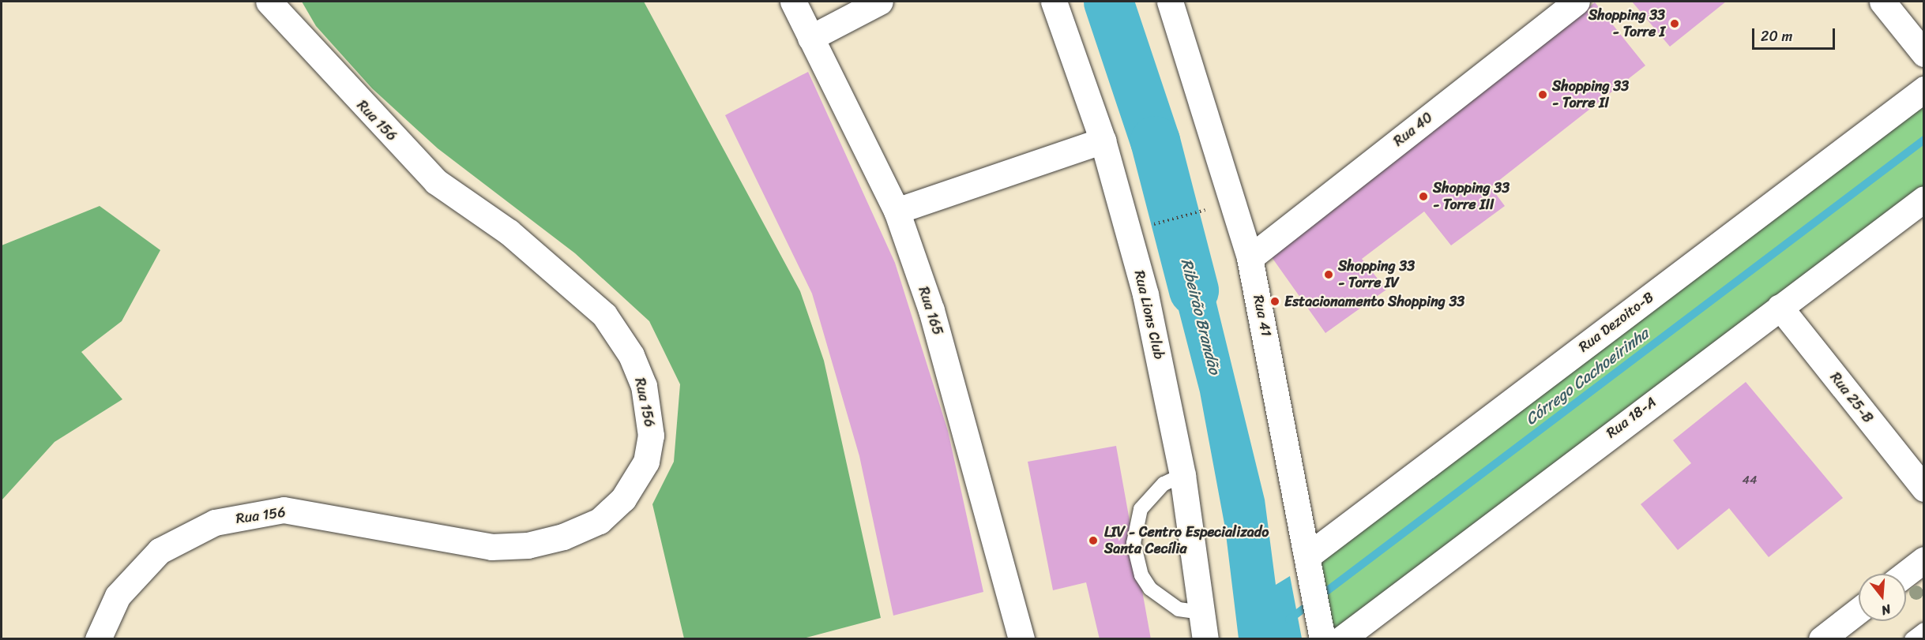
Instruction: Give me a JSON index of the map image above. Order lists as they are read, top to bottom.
{
  "streets": {
    "street": [
      "Rua 156",
      "Rua 40",
      "Rua 165",
      "Rua Lions Club",
      "Rua 41",
      "Rua Dezoito-B",
      "Rua 25-B",
      "Rua 18-A"
    ]
  },
  "crossings": [
    ["Rua 40", "Rua 41"],
    ["Rua 41", "Rua Dezoito-B"],
    ["Rua 25-B", "Rua 18-A"]
  ],
  "water": ["Ribeirão Brandão", "Córrego Cachoeirinha"],
  "places": [
    "Shopping 33 - Torre I",
    "Shopping 33 - Torre II",
    "Shopping 33 - Torre III",
    "Shopping 33 - Torre IV",
    "Estacionamento Shopping 33",
    "LIV - Centro Especializado Santa Cecília"
  ],
  "house_numbers": ["44"],
  "scale_bar": "20 m",
  "north": "bottom"
}
